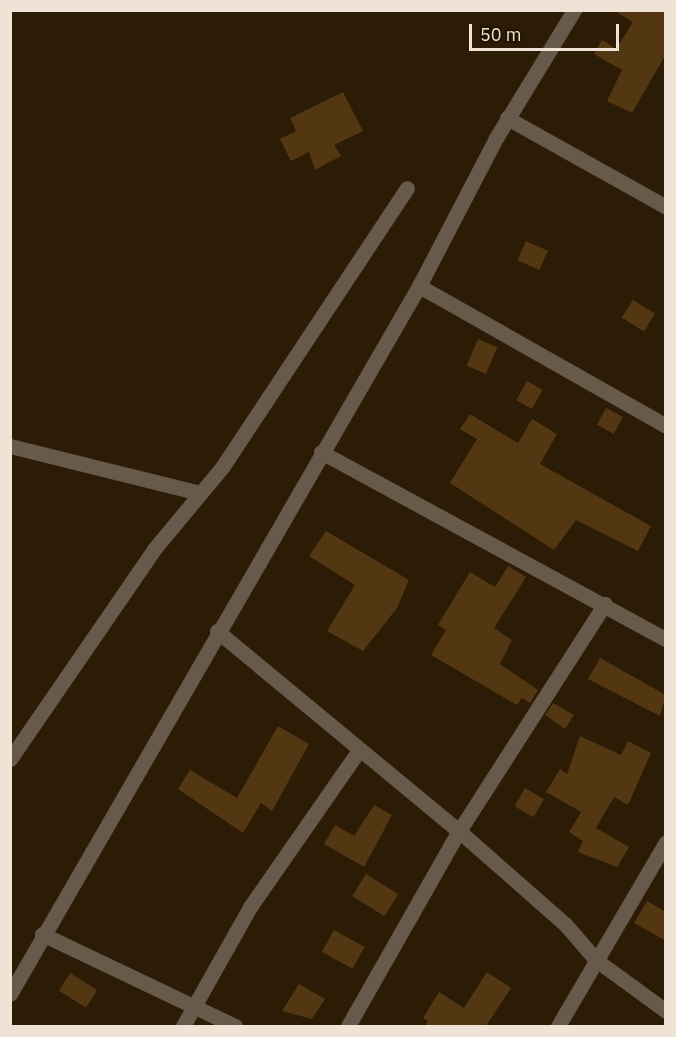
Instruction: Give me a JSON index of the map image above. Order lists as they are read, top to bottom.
{
  "scale_bar": "50 m"
}
